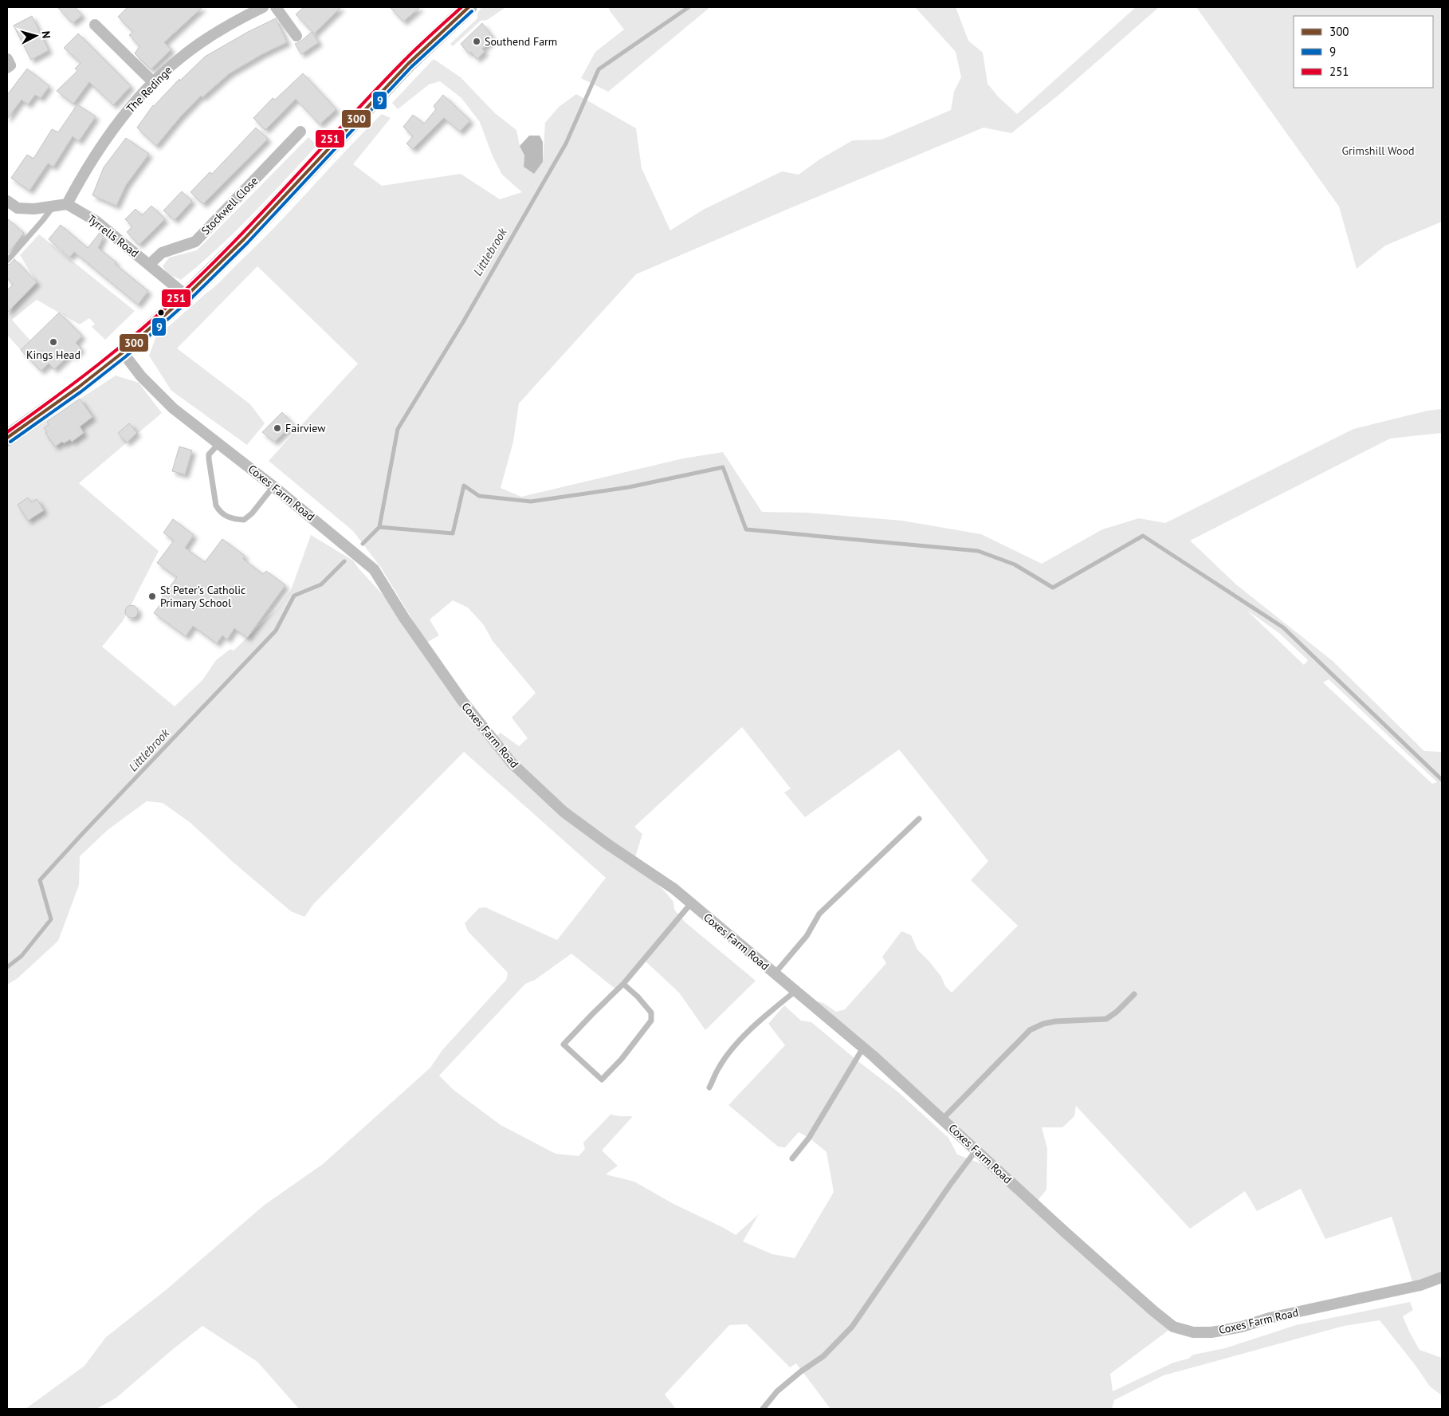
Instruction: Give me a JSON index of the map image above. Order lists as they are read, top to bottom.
{
  "streets": {
    "street": [
      "The Redinge",
      "Stockwell Close",
      "Tyrrells Road",
      "Coxes Farm Road"
    ]
  },
  "crossings": [
    ["The Redinge", "Tyrrells Road"],
    ["Stockwell Close", "Tyrrells Road"]
  ],
  "water": ["Littlebrook"],
  "parks": ["Grimshill Wood"],
  "places": [
    "Southend Farm",
    "Kings Head",
    "Fairview",
    "St Peter's Catholic Primary School"
  ],
  "lines": ["transit line 300", "transit line 251", "transit line 9"],
  "legend": ["300", "9", "251"],
  "north": "right"
}
